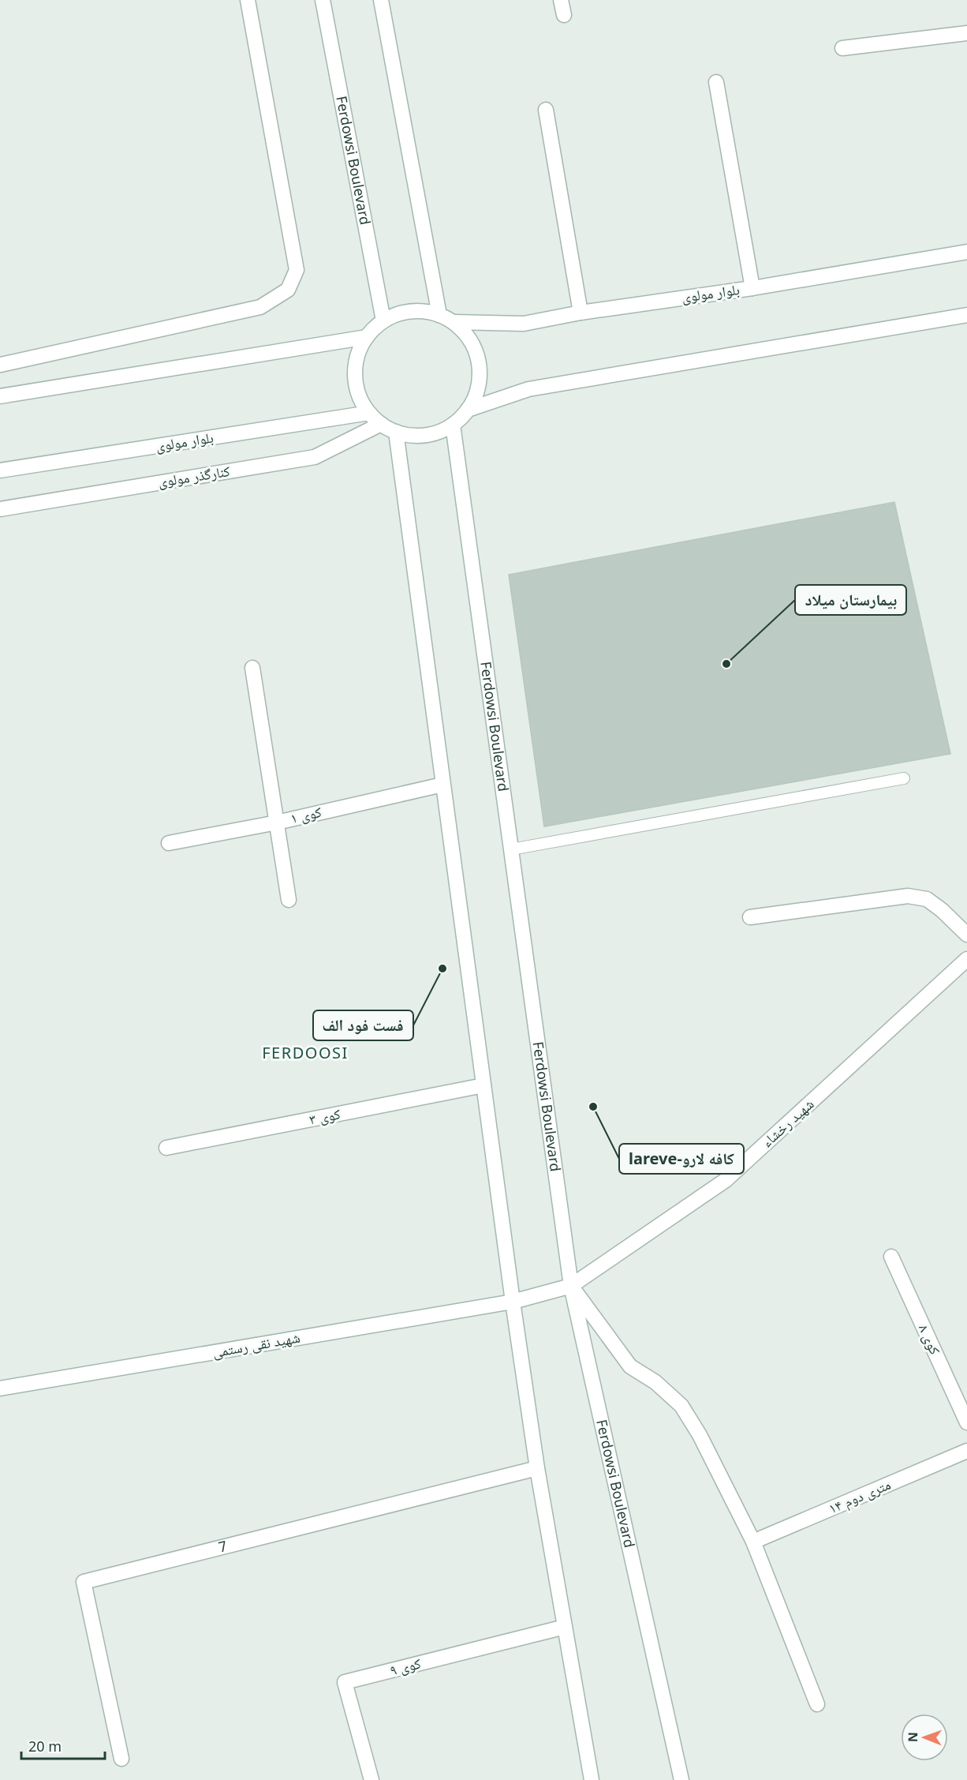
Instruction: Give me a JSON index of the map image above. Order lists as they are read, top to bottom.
{
  "streets": {
    "street": [
      "Ferdowsi Boulevard",
      "بلوار مولوی",
      "کنارگذر مولوی",
      "کوی ۱",
      "کوی ۳",
      "شهید رخشاء",
      "کوی ۸",
      "شهید نقی رستمی",
      "۱۴ متری دوم",
      "7",
      "کوی ۹"
    ]
  },
  "crossings": [
    ["Ferdowsi Boulevard", "بلوار مولوی"],
    ["Ferdowsi Boulevard", "کنارگذر مولوی"],
    ["Ferdowsi Boulevard", "شهید رخشاء"],
    ["بلوار مولوی", "کنارگذر مولوی"],
    ["شهید رخشاء", "شهید نقی رستمی"]
  ],
  "districts": ["FERDOOSI"],
  "places": ["بیمارستان میلاد", "فست فود الف", "lareve-کافه لارو"],
  "scale_bar": "20 m",
  "north": "left"
}
